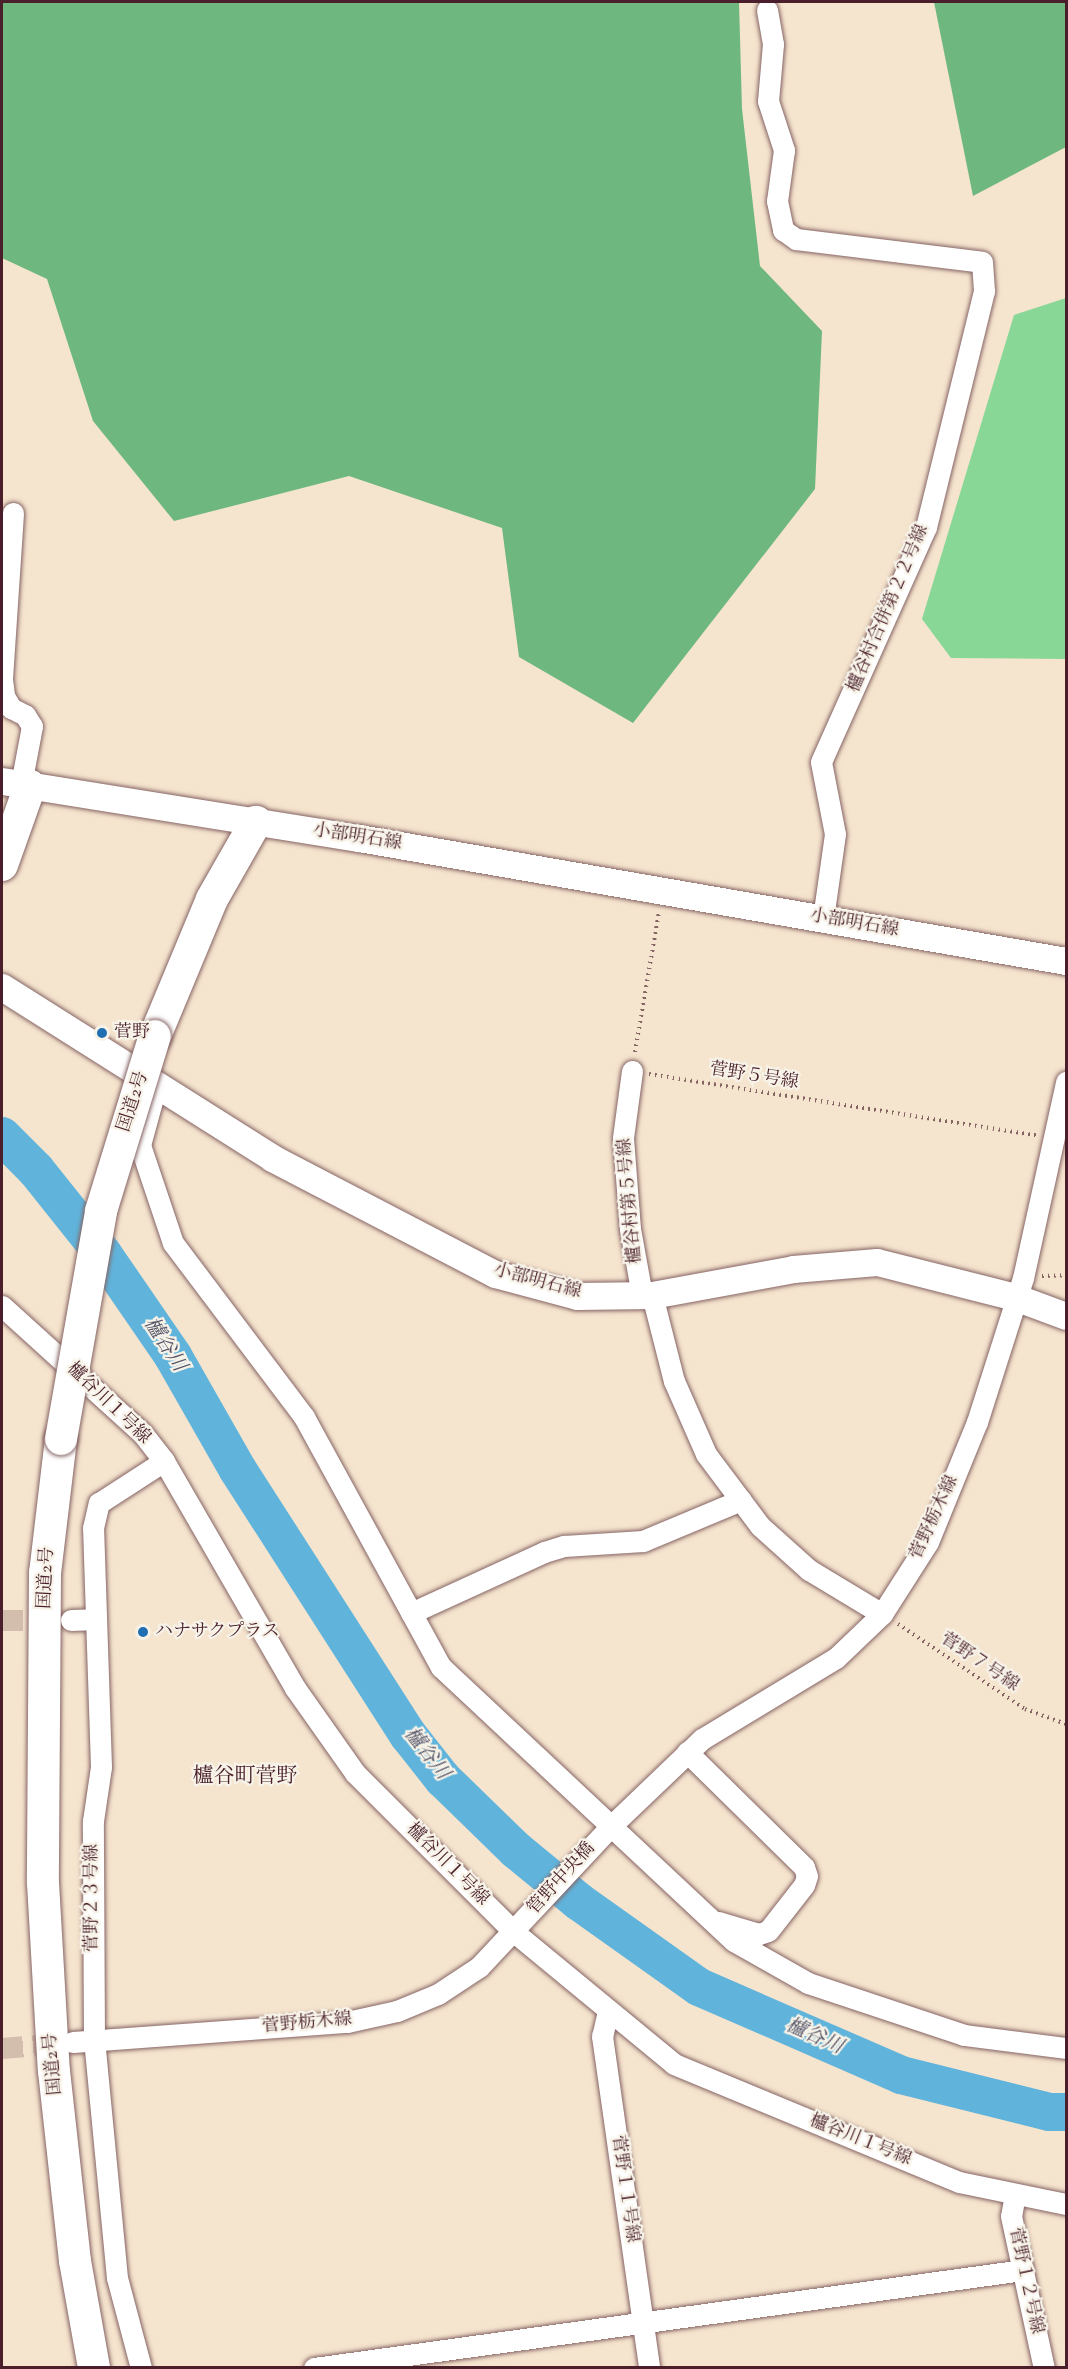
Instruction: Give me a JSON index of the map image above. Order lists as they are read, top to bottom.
{
  "streets": {
    "highway": ["国道2号"],
    "main road": ["小部明石線"],
    "street": [
      "櫨谷村合併第２２号線",
      "櫨谷村第５号線",
      "櫨谷川１号線",
      "菅野栃木線",
      "管野中央橋",
      "菅野２３号線",
      "菅野１１号線",
      "菅野１２号線"
    ],
    "path": ["菅野５号線", "菅野７号線"]
  },
  "crossings": [
    ["櫨谷村合併第２２号線", "小部明石線"],
    ["小部明石線", "国道2号"],
    ["小部明石線", "櫨谷村第５号線"],
    ["小部明石線", "菅野栃木線"],
    ["菅野５号線", "櫨谷村第５号線"],
    ["菅野５号線", "菅野栃木線"],
    ["櫨谷村第５号線", "菅野栃木線"],
    ["櫨谷村第５号線", "菅野７号線"],
    ["櫨谷川１号線", "菅野栃木線"],
    ["櫨谷川１号線", "管野中央橋"],
    ["櫨谷川１号線", "菅野２３号線"],
    ["櫨谷川１号線", "菅野１１号線"],
    ["櫨谷川１号線", "菅野１２号線"],
    ["菅野栃木線", "菅野７号線"],
    ["菅野栃木線", "管野中央橋"],
    ["菅野栃木線", "菅野２３号線"]
  ],
  "districts": ["櫨谷町菅野"],
  "water": ["櫨谷川"],
  "places": ["菅野", "ハナサクプラス"]
}
